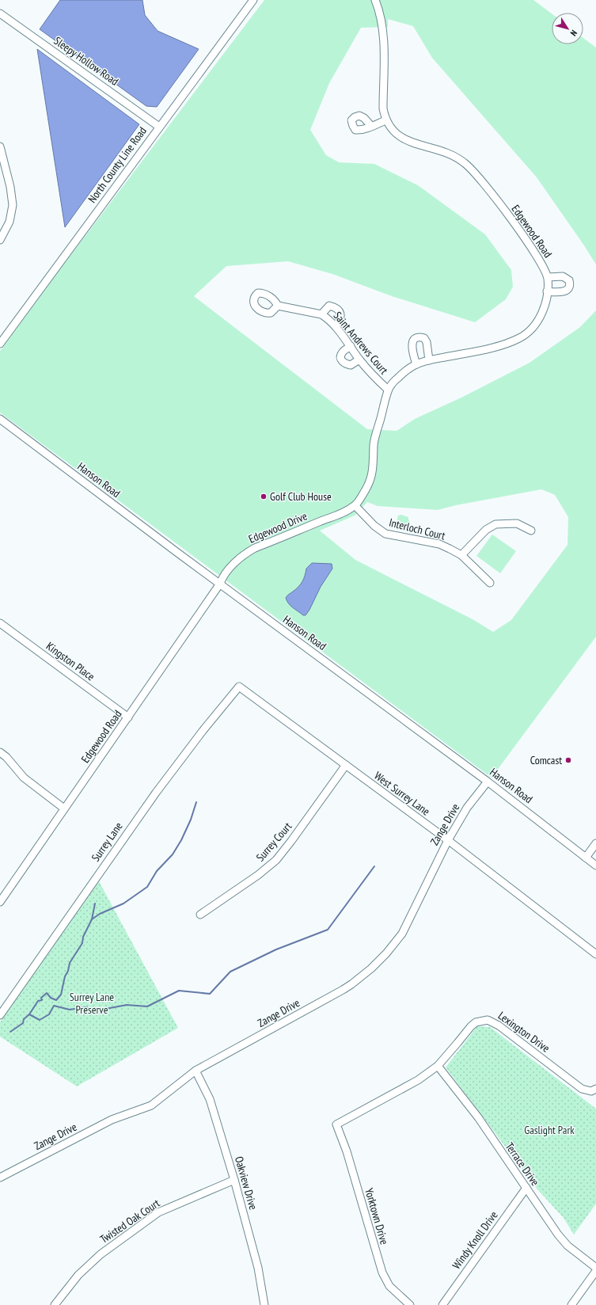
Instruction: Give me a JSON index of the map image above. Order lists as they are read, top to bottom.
{
  "streets": {
    "street": [
      "Sleepy Hollow Road",
      "North County Line Road",
      "Edgewood Road",
      "Saint Andrews Court",
      "Hanson Road",
      "Edgewood Drive",
      "Interloch Court",
      "Kingston Place",
      "West Surrey Lane",
      "Zange Drive",
      "Surrey Lane",
      "Surrey Court",
      "Lexington Drive",
      "Terrace Drive",
      "Oakview Drive",
      "Yorktown Drive",
      "Twisted Oak Court",
      "Windy Knoll Drive"
    ]
  },
  "crossings": [
    ["Sleepy Hollow Road", "North County Line Road"],
    ["Edgewood Road", "Saint Andrews Court"],
    ["Edgewood Road", "Hanson Road"],
    ["Edgewood Road", "Edgewood Drive"],
    ["Edgewood Road", "Interloch Court"],
    ["Edgewood Road", "Kingston Place"],
    ["Hanson Road", "Edgewood Drive"],
    ["Hanson Road", "Zange Drive"],
    ["Edgewood Drive", "Interloch Court"],
    ["West Surrey Lane", "Zange Drive"],
    ["West Surrey Lane", "Surrey Lane"],
    ["West Surrey Lane", "Surrey Court"],
    ["Zange Drive", "Oakview Drive"],
    ["Lexington Drive", "Terrace Drive"],
    ["Lexington Drive", "Yorktown Drive"],
    ["Terrace Drive", "Windy Knoll Drive"],
    ["Oakview Drive", "Twisted Oak Court"]
  ],
  "parks": ["Surrey Lane Preserve", "Gaslight Park"],
  "places": ["Golf Club House", "Comcast"],
  "north": "bottom right"
}
